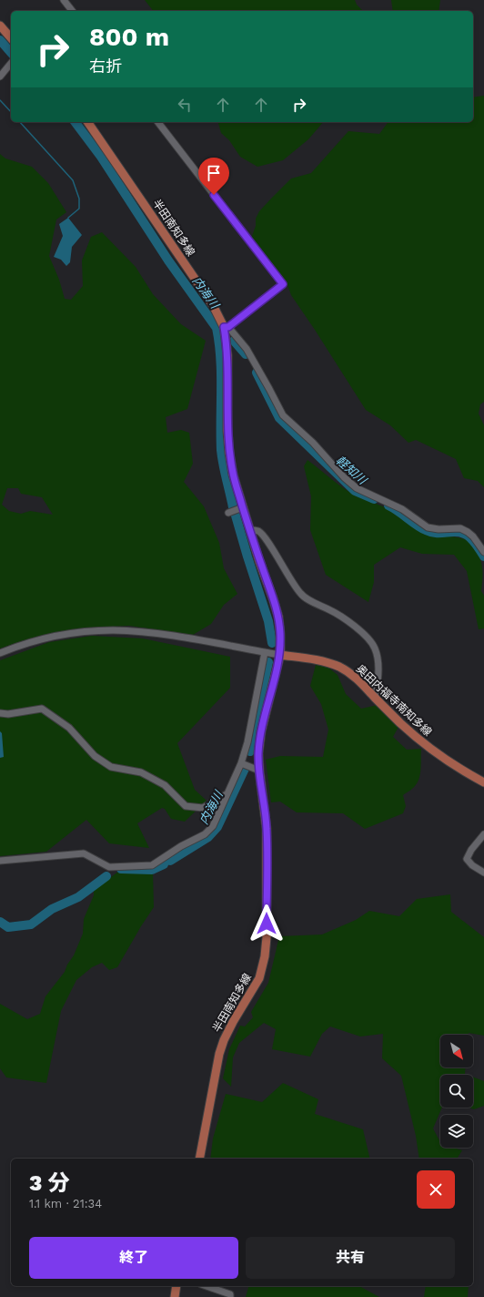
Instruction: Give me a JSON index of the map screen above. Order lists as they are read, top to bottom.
{
  "streets": {
    "main road": ["半田南知多線", "奥田内福寺南知多線"]
  },
  "crossings": [
    ["半田南知多線", "奥田内福寺南知多線"]
  ],
  "water": ["内海川", "軽知川"],
  "north": "bottom right",
  "page": {
    "turn": ["800 m", "右折"],
    "heading": ["3 分", "1.1 km · 21:34"],
    "buttons": ["終了", "共有"]
  }
}
